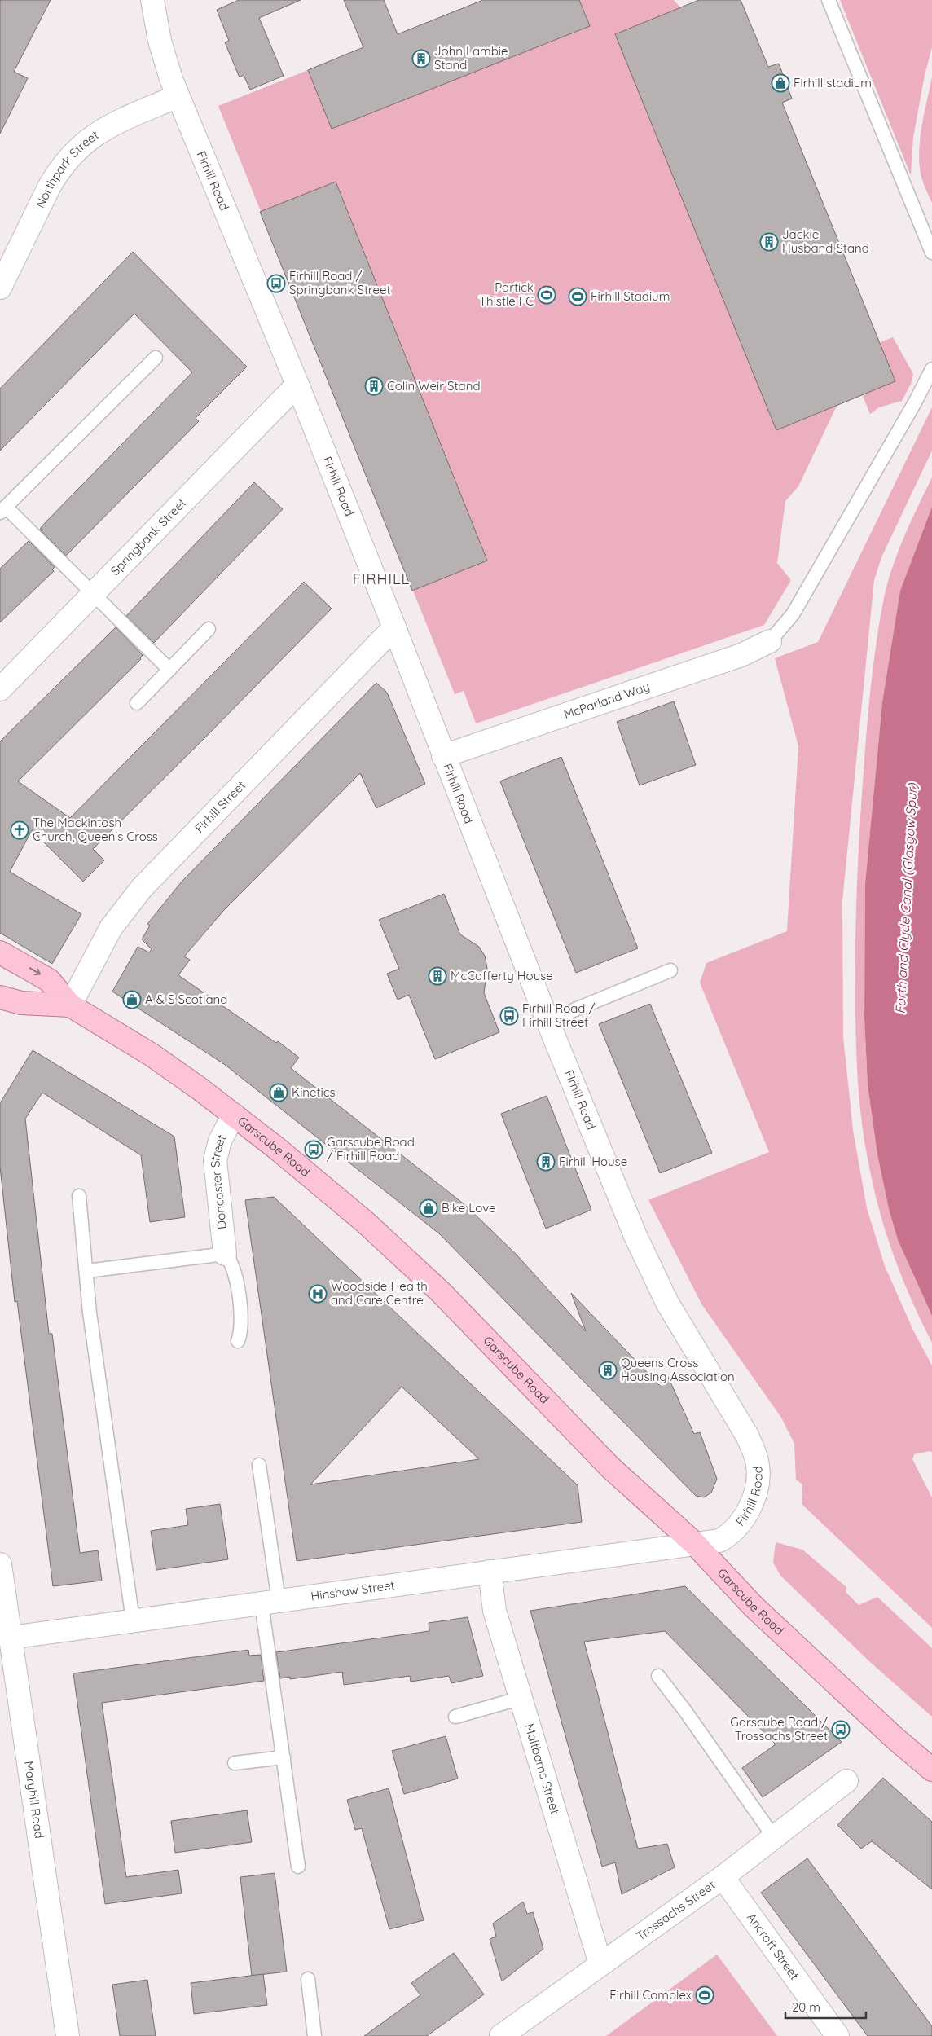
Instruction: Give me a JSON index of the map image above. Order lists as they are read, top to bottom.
{
  "streets": {
    "main road": ["Garscube Road"],
    "street": [
      "Northpark Street",
      "Firhill Road",
      "Springbank Street",
      "McParland Way",
      "Firhill Street",
      "Doncaster Street",
      "Hinshaw Street",
      "Maltbarns Street",
      "Maryhill Road",
      "Trossachs Street",
      "Ancroft Street"
    ]
  },
  "crossings": [
    ["Northpark Street", "Firhill Road"],
    ["Firhill Road", "Springbank Street"],
    ["Firhill Road", "McParland Way"],
    ["Firhill Road", "Firhill Street"],
    ["Firhill Road", "Garscube Road"],
    ["Firhill Road", "Hinshaw Street"],
    ["Firhill Street", "Garscube Road"],
    ["Garscube Road", "Doncaster Street"],
    ["Garscube Road", "Hinshaw Street"],
    ["Hinshaw Street", "Maltbarns Street"],
    ["Hinshaw Street", "Maryhill Road"],
    ["Maltbarns Street", "Trossachs Street"],
    ["Trossachs Street", "Ancroft Street"]
  ],
  "districts": ["FIRHILL"],
  "water": ["Forth and Clyde Canal (Glasgow Spur)"],
  "places": {
    "building": [
      "John Lambie Stand",
      "Jackie Husband Stand",
      "Colin Weir Stand",
      "McCafferty House",
      "Firhill House",
      "Queens Cross Housing Association"
    ],
    "shop": [
      "Firhill stadium",
      "A & S Scotland",
      "Kinetics",
      "Bike Love"
    ],
    "bus stop": [
      "Firhill Road / Springbank Street",
      "Firhill Road / Firhill Street",
      "Garscube Road / Firhill Road",
      "Garscube Road / Trossachs Street"
    ],
    "sports": ["Partick Thistle FC", "Firhill Stadium", "Firhill Complex"],
    "church": ["The Mackintosh Church, Queen's Cross"],
    "hospital": ["Woodside Health and Care Centre"]
  },
  "scale_bar": "20 m"
}
